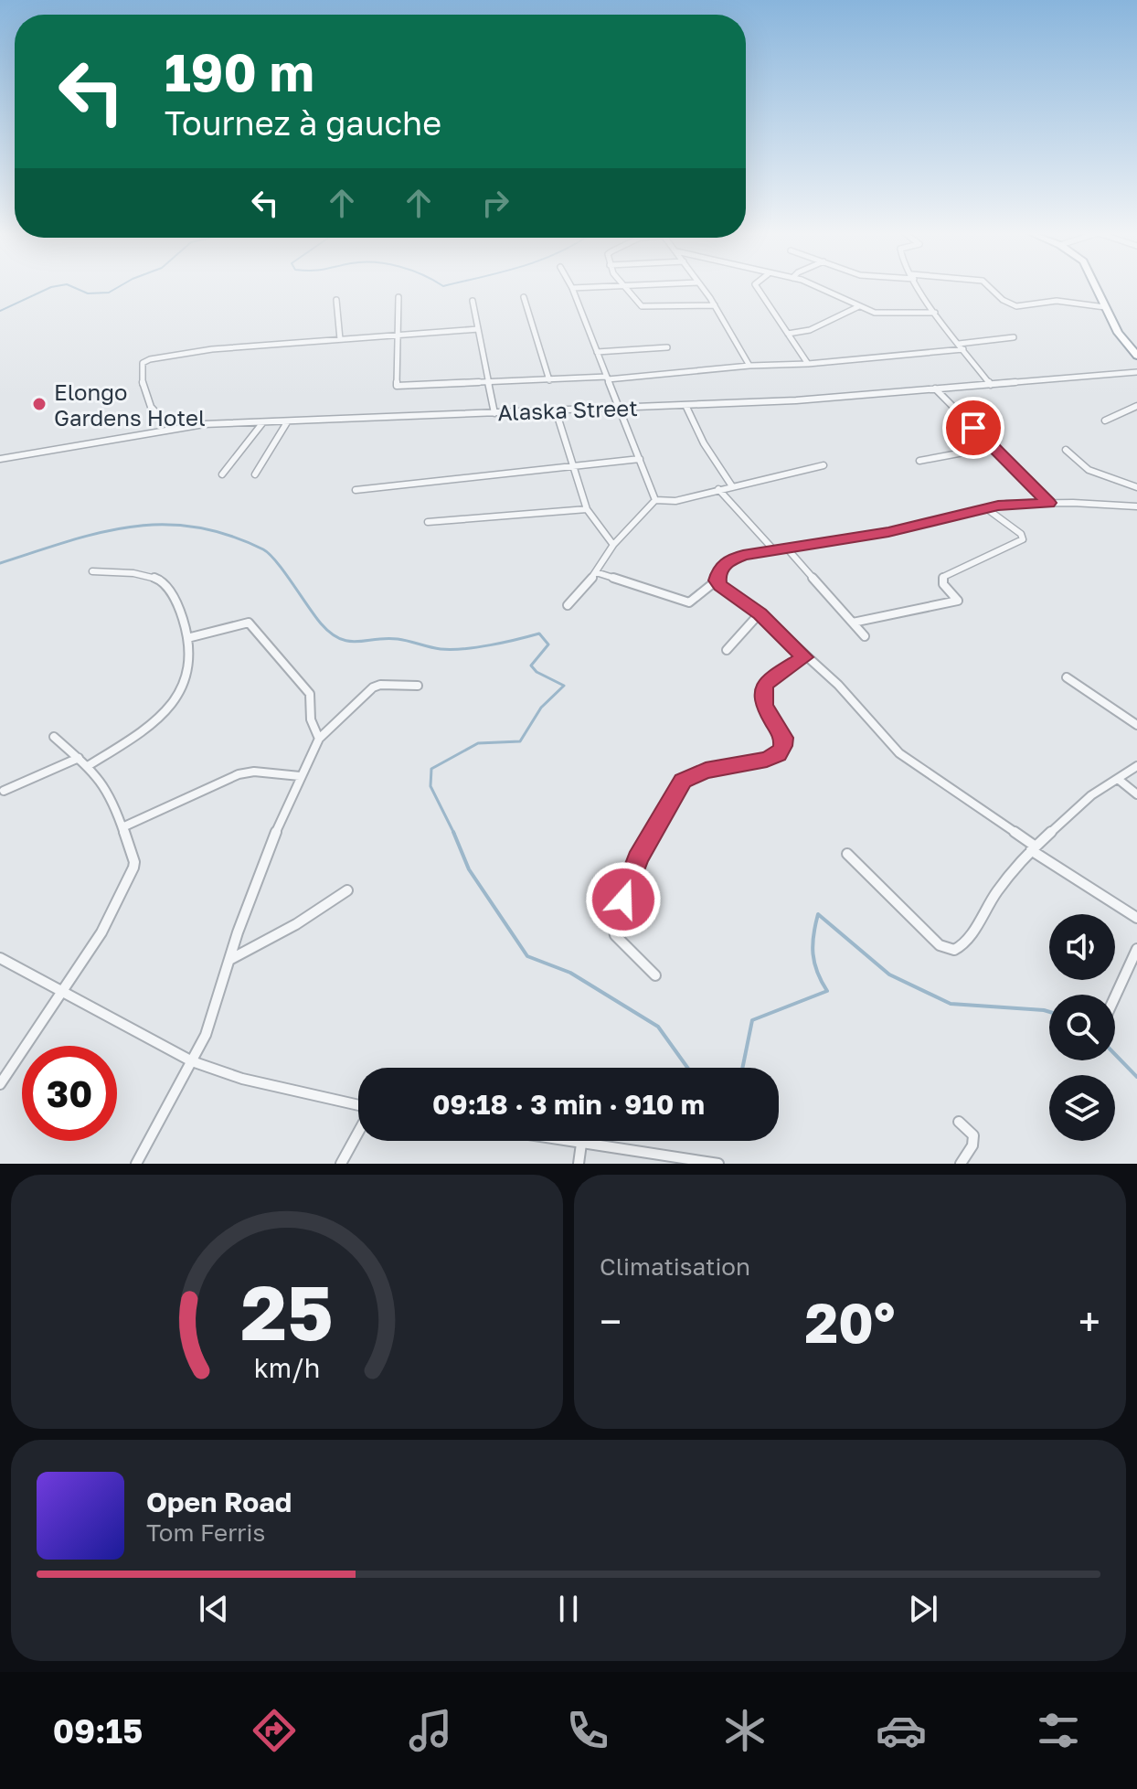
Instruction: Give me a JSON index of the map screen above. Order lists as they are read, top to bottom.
{
  "streets": {
    "street": ["Alaska Street"]
  },
  "places": ["Elongo Gardens Hotel"],
  "page": {
    "turn": ["190 m", "Tournez à gauche"],
    "limit": "30",
    "trip": "09:18 · 3 min · 910 m",
    "tile": "Climatisation",
    "heat": ["−", "20°", "+"],
    "song": ["Open Road", "Tom Ferris"],
    "tabs": "09:15",
    "gauge": ["25", "km/h"]
  }
}
